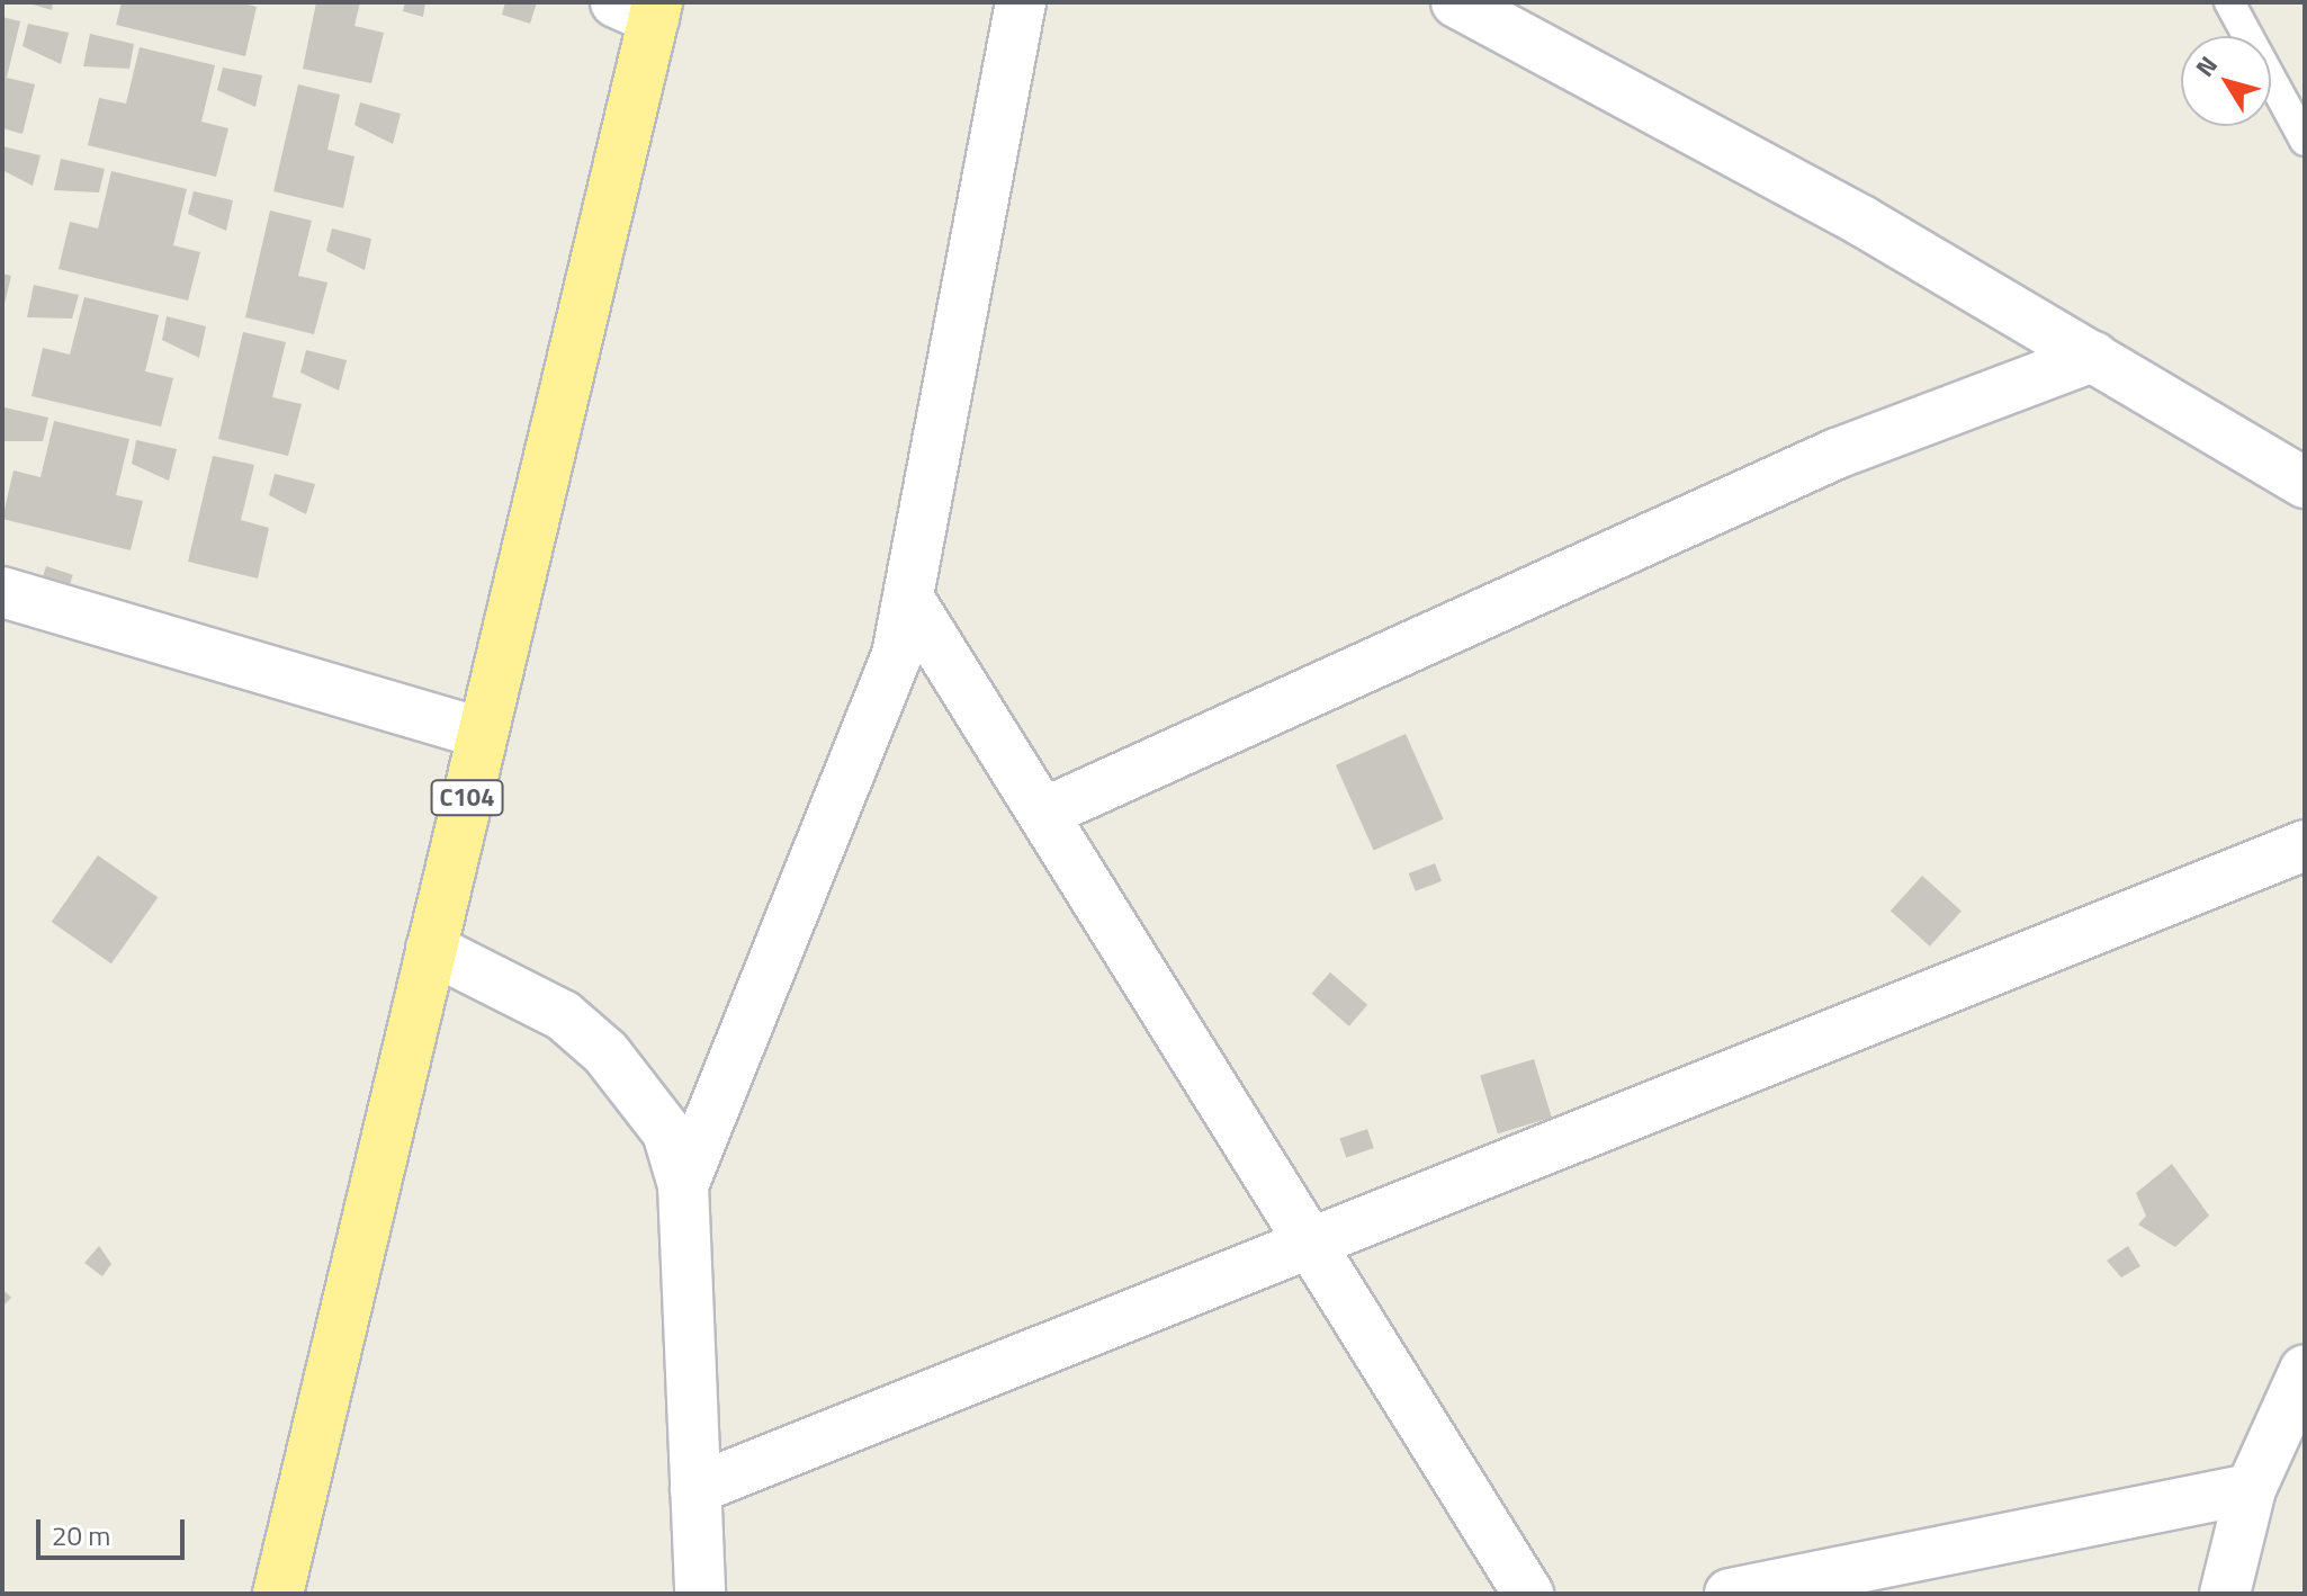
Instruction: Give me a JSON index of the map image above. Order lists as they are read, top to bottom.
{
  "streets": {
    "highway": ["C104"]
  },
  "scale_bar": "20 m",
  "north": "top left"
}
